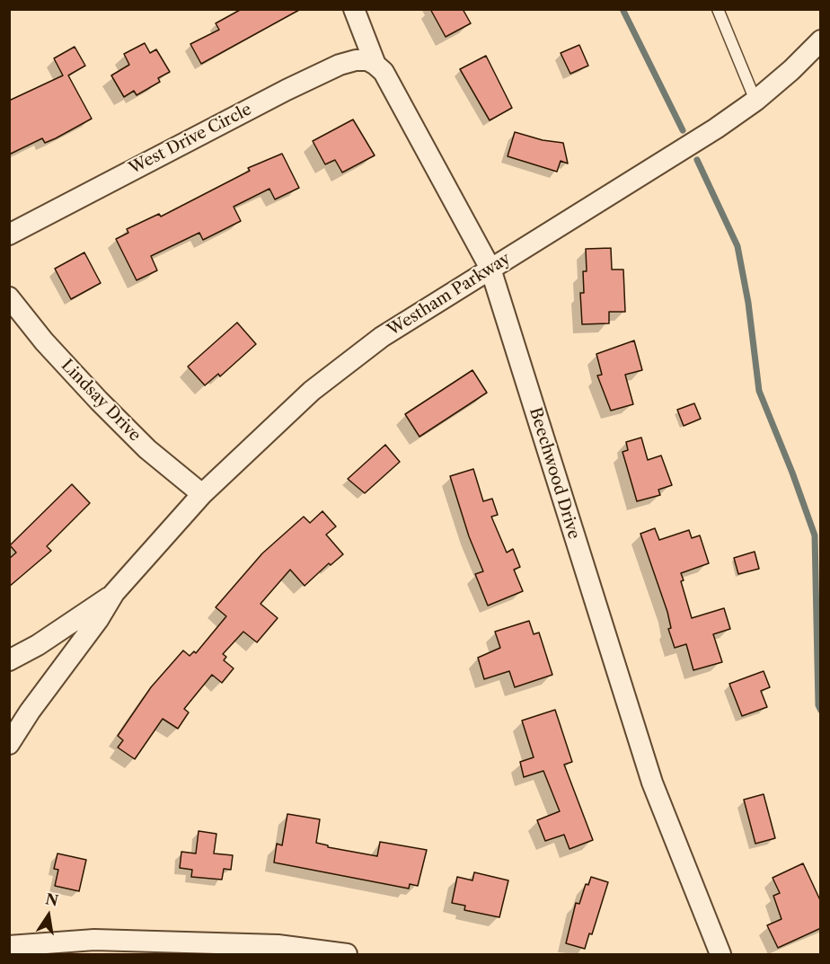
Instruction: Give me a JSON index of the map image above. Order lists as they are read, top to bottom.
{
  "streets": {
    "street": [
      "West Drive Circle",
      "Westham Parkway",
      "Lindsay Drive",
      "Beechwood Drive"
    ]
  },
  "crossings": [
    ["West Drive Circle", "Beechwood Drive"],
    ["Westham Parkway", "Lindsay Drive"],
    ["Westham Parkway", "Beechwood Drive"]
  ],
  "north": "top"
}
